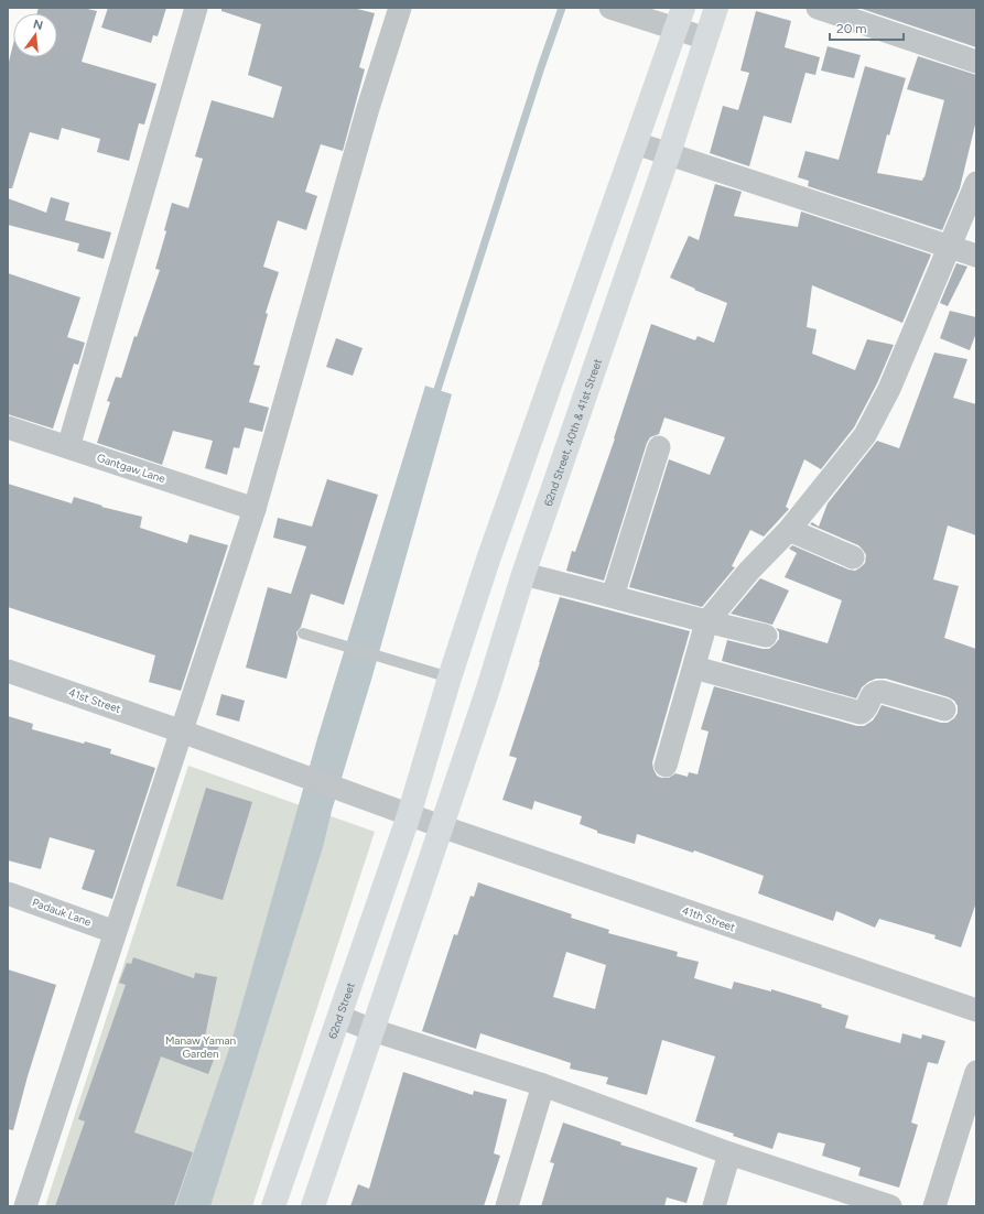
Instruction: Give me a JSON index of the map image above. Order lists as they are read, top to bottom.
{
  "streets": {
    "main road": ["62nd Street, 40th & 41st Street", "62nd Street"],
    "street": [
      "Gantgaw Lane",
      "41st Street",
      "Padauk Lane",
      "41th Street"
    ]
  },
  "crossings": [
    ["62nd Street, 40th & 41st Street", "41th Street"],
    ["41st Street", "41th Street"],
    ["41th Street", "62nd Street"]
  ],
  "parks": ["Manaw Yaman Garden"],
  "scale_bar": "20 m",
  "north": "top"
}
